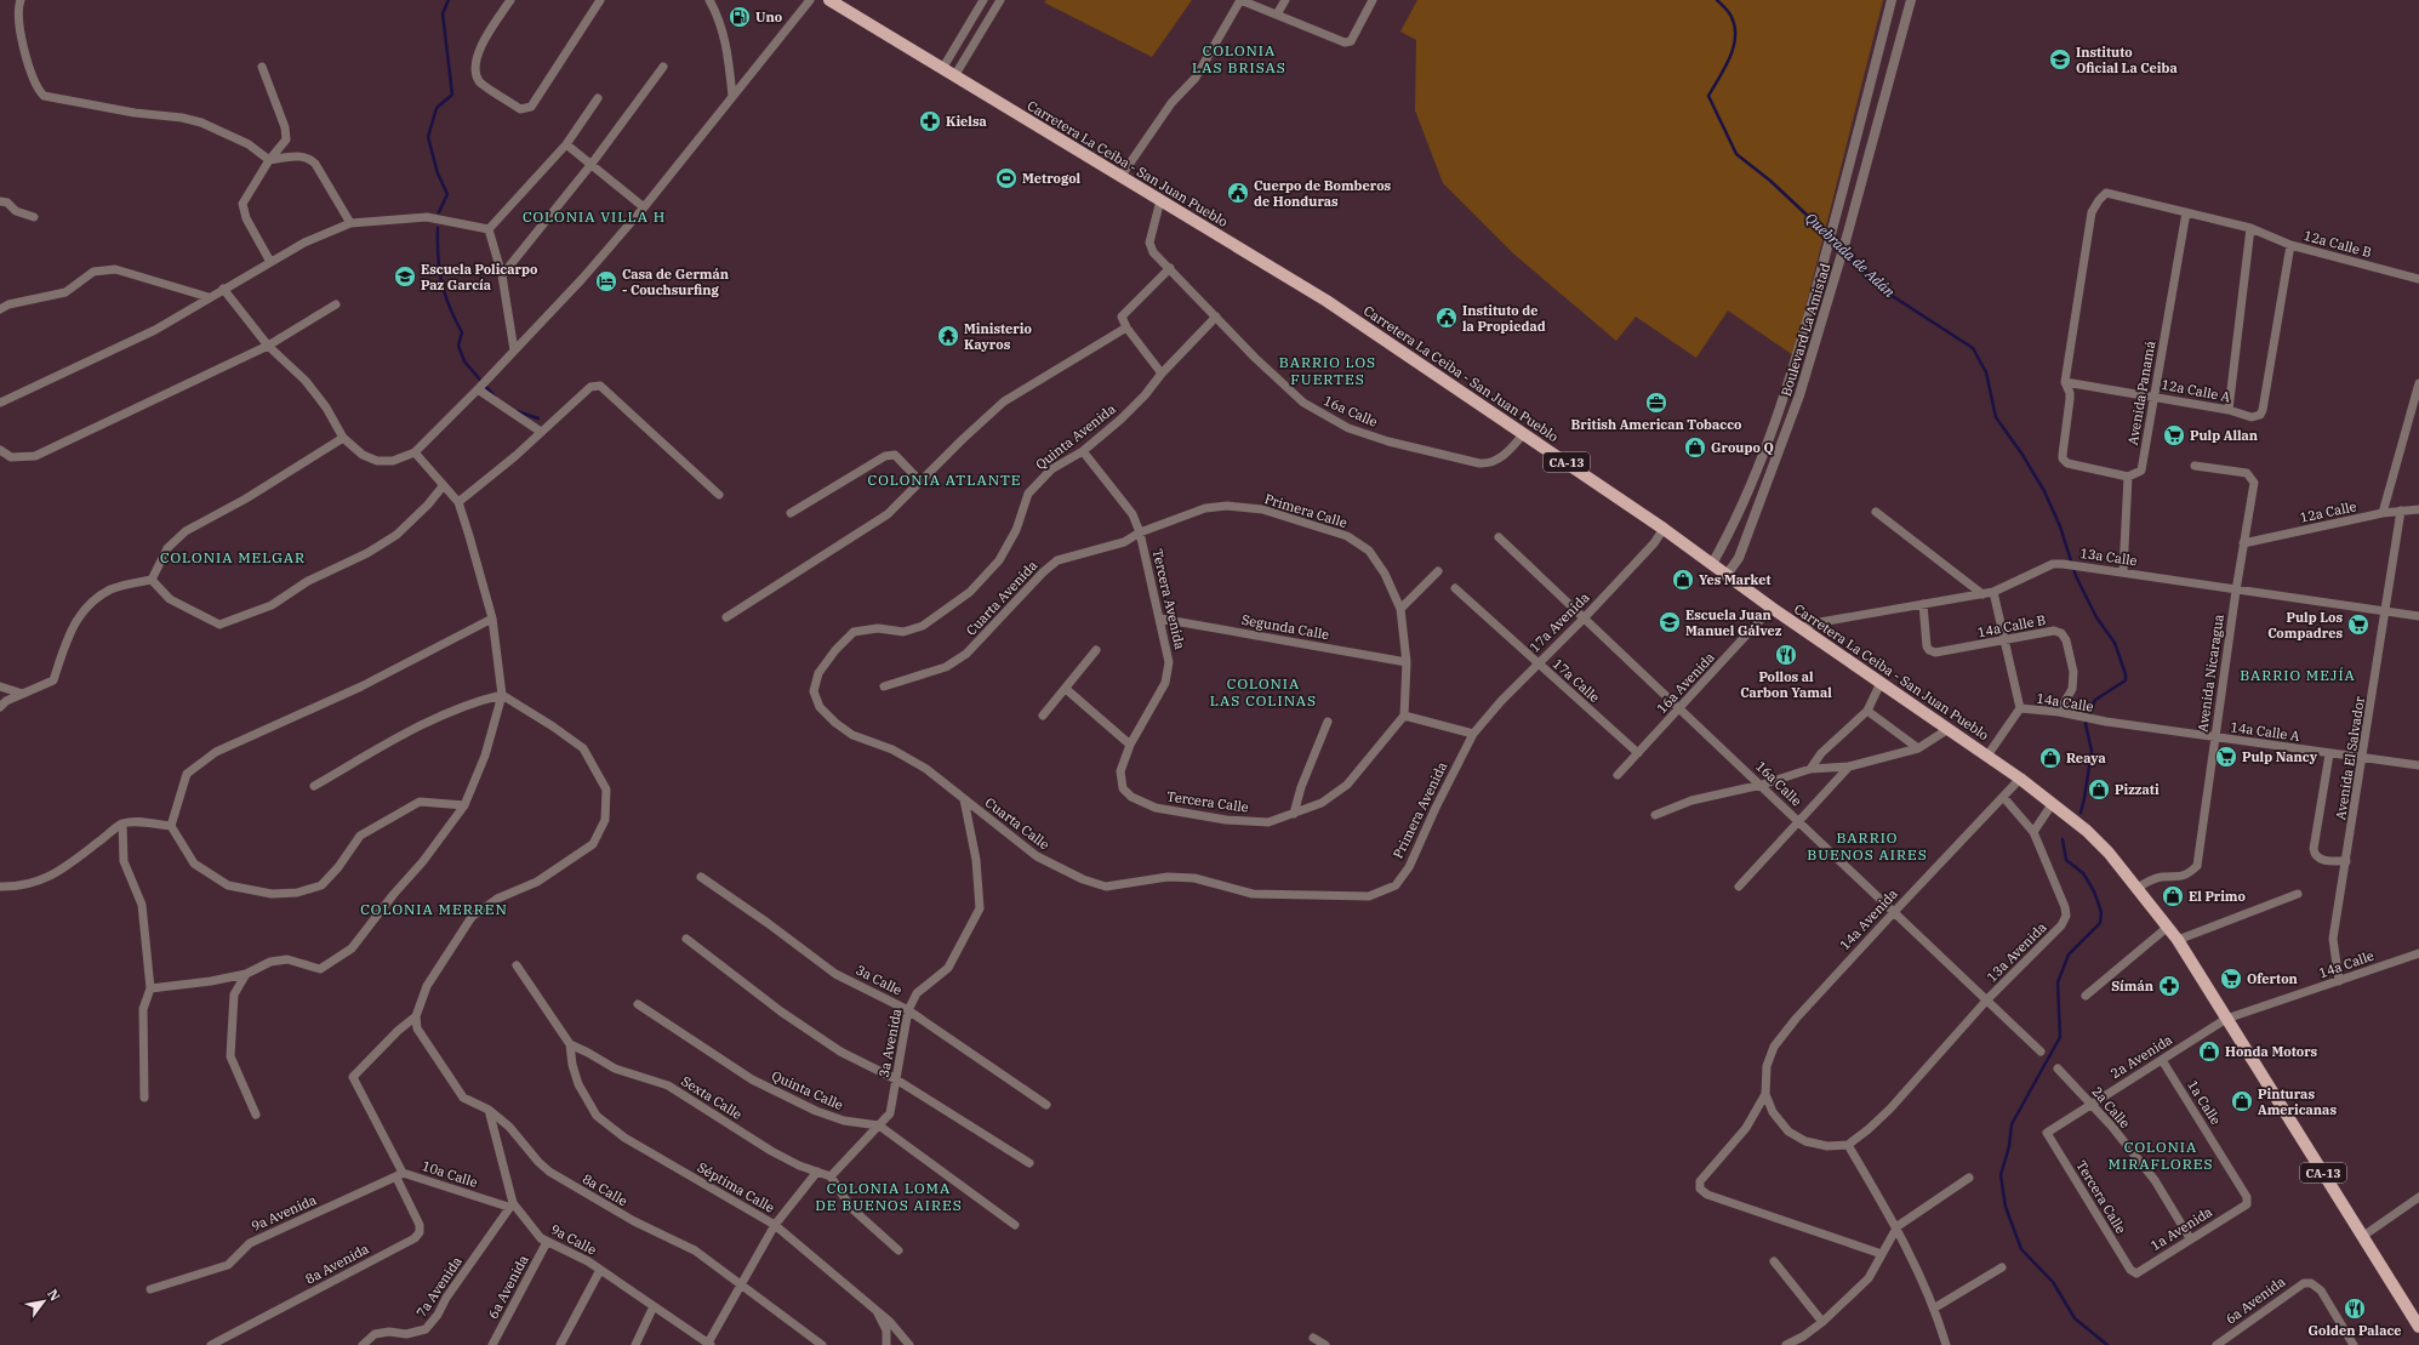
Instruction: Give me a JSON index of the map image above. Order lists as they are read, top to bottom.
{
  "streets": {
    "main road": ["Carretera La Ceiba - San Juan Pueblo", "CA-13"],
    "street": [
      "12a Calle B",
      "Boulevard La Amistad",
      "12a Calle A",
      "Avenida Panamá",
      "16a Calle",
      "Quinta Avenida",
      "Primera Calle",
      "12a Calle",
      "13a Calle",
      "Cuarta Avenida",
      "Tercera Avenida",
      "17a Avenida",
      "14a Calle B",
      "Segunda Calle",
      "Avenida Nicaragua",
      "17a Calle",
      "16a Avenida",
      "14a Calle",
      "14a Calle A",
      "Avenida El Salvador",
      "Tercera Calle",
      "Primera Avenida",
      "Cuarta Calle",
      "14a Avenida",
      "13a Avenida",
      "3a Calle",
      "3a Avenida",
      "2a Avenida",
      "Quinta Calle",
      "Sexta Calle",
      "1a Calle",
      "2a Calle",
      "10a Calle",
      "Séptima Calle",
      "8a Calle",
      "9a Avenida",
      "1a Avenida",
      "9a Calle",
      "8a Avenida",
      "7a Avenida",
      "6a Avenida"
    ]
  },
  "crossings": [
    ["Carretera La Ceiba - San Juan Pueblo", "Boulevard La Amistad"],
    ["Carretera La Ceiba - San Juan Pueblo", "16a Calle"],
    ["Carretera La Ceiba - San Juan Pueblo", "13a Calle"],
    ["Carretera La Ceiba - San Juan Pueblo", "17a Avenida"],
    ["Carretera La Ceiba - San Juan Pueblo", "Avenida Nicaragua"],
    ["Carretera La Ceiba - San Juan Pueblo", "16a Avenida"],
    ["Carretera La Ceiba - San Juan Pueblo", "14a Calle"],
    ["Carretera La Ceiba - San Juan Pueblo", "14a Avenida"],
    ["Carretera La Ceiba - San Juan Pueblo", "2a Avenida"],
    ["12a Calle B", "12a Calle A"],
    ["12a Calle B", "Avenida Panamá"],
    ["12a Calle A", "Avenida Panamá"],
    ["16a Calle", "Quinta Avenida"],
    ["16a Calle", "17a Avenida"],
    ["16a Calle", "16a Avenida"],
    ["16a Calle", "14a Avenida"],
    ["16a Calle", "13a Avenida"],
    ["Quinta Avenida", "Tercera Avenida"],
    ["Quinta Avenida", "Cuarta Calle"],
    ["Primera Calle", "Cuarta Avenida"],
    ["Primera Calle", "Tercera Avenida"],
    ["Primera Calle", "Segunda Calle"],
    ["Primera Calle", "Tercera Calle"],
    ["12a Calle", "Avenida Nicaragua"],
    ["12a Calle", "Avenida El Salvador"],
    ["13a Calle", "14a Calle B"],
    ["13a Calle", "Avenida Nicaragua"],
    ["13a Calle", "Avenida El Salvador"],
    ["Cuarta Avenida", "Tercera Avenida"],
    ["Tercera Avenida", "Segunda Calle"],
    ["Tercera Avenida", "Tercera Calle"],
    ["17a Avenida", "17a Calle"],
    ["17a Avenida", "Primera Avenida"],
    ["14a Calle B", "14a Calle"],
    ["Avenida Nicaragua", "14a Calle A"],
    ["17a Calle", "16a Avenida"],
    ["14a Calle", "14a Calle A"],
    ["14a Calle", "Avenida El Salvador"],
    ["14a Calle", "2a Avenida"],
    ["14a Calle A", "Avenida El Salvador"],
    ["Tercera Calle", "2a Avenida"],
    ["Tercera Calle", "1a Avenida"],
    ["Primera Avenida", "Cuarta Calle"],
    ["Cuarta Calle", "3a Avenida"],
    ["14a Avenida", "13a Avenida"],
    ["3a Calle", "3a Avenida"],
    ["3a Avenida", "Quinta Calle"],
    ["3a Avenida", "Sexta Calle"],
    ["2a Avenida", "1a Calle"],
    ["2a Avenida", "2a Calle"],
    ["Sexta Calle", "Séptima Calle"],
    ["1a Calle", "1a Avenida"],
    ["2a Calle", "1a Avenida"],
    ["10a Calle", "8a Calle"],
    ["10a Calle", "9a Avenida"],
    ["10a Calle", "9a Calle"],
    ["10a Calle", "8a Avenida"],
    ["10a Calle", "7a Avenida"],
    ["8a Calle", "9a Calle"],
    ["9a Avenida", "8a Avenida"],
    ["9a Calle", "7a Avenida"],
    ["9a Calle", "6a Avenida"]
  ],
  "districts": [
    "COLONIA LAS BRISAS",
    "COLONIA VILLA H",
    "BARRIO LOS FUERTES",
    "COLONIA ATLANTE",
    "COLONIA MELGAR",
    "BARRIO MEJÍA",
    "COLONIA LAS COLINAS",
    "BARRIO BUENOS AIRES",
    "COLONIA MERREN",
    "COLONIA MIRAFLORES",
    "COLONIA LOMA DE BUENOS AIRES"
  ],
  "water": ["Quebrada de Adán"],
  "places": {
    "fuel station": ["Uno"],
    "school or university": ["Instituto Oficial La Ceiba", "Escuela Policarpo Paz García", "Escuela Juan Manuel Gálvez"],
    "pharmacy": ["Kielsa", "Símán"],
    "sports": ["Metrogol"],
    "public building": ["Cuerpo de Bomberos de Honduras", "Instituto de la Propiedad"],
    "hotel": ["Casa de Germán - Couchsurfing"],
    "temple": ["Ministerio Kayros"],
    "office": ["British American Tobacco"],
    "supermarket": [
      "Pulp Allan",
      "Pulp Los Compadres",
      "Pulp Nancy",
      "Oferton"
    ],
    "shop": [
      "Groupo Q",
      "Yes Market",
      "Reaya",
      "Pizzati",
      "El Primo",
      "Honda Motors",
      "Pinturas Americanas"
    ],
    "restaurant": ["Pollos al Carbon Yamal", "Golden Palace"]
  },
  "north": "top right"
}
